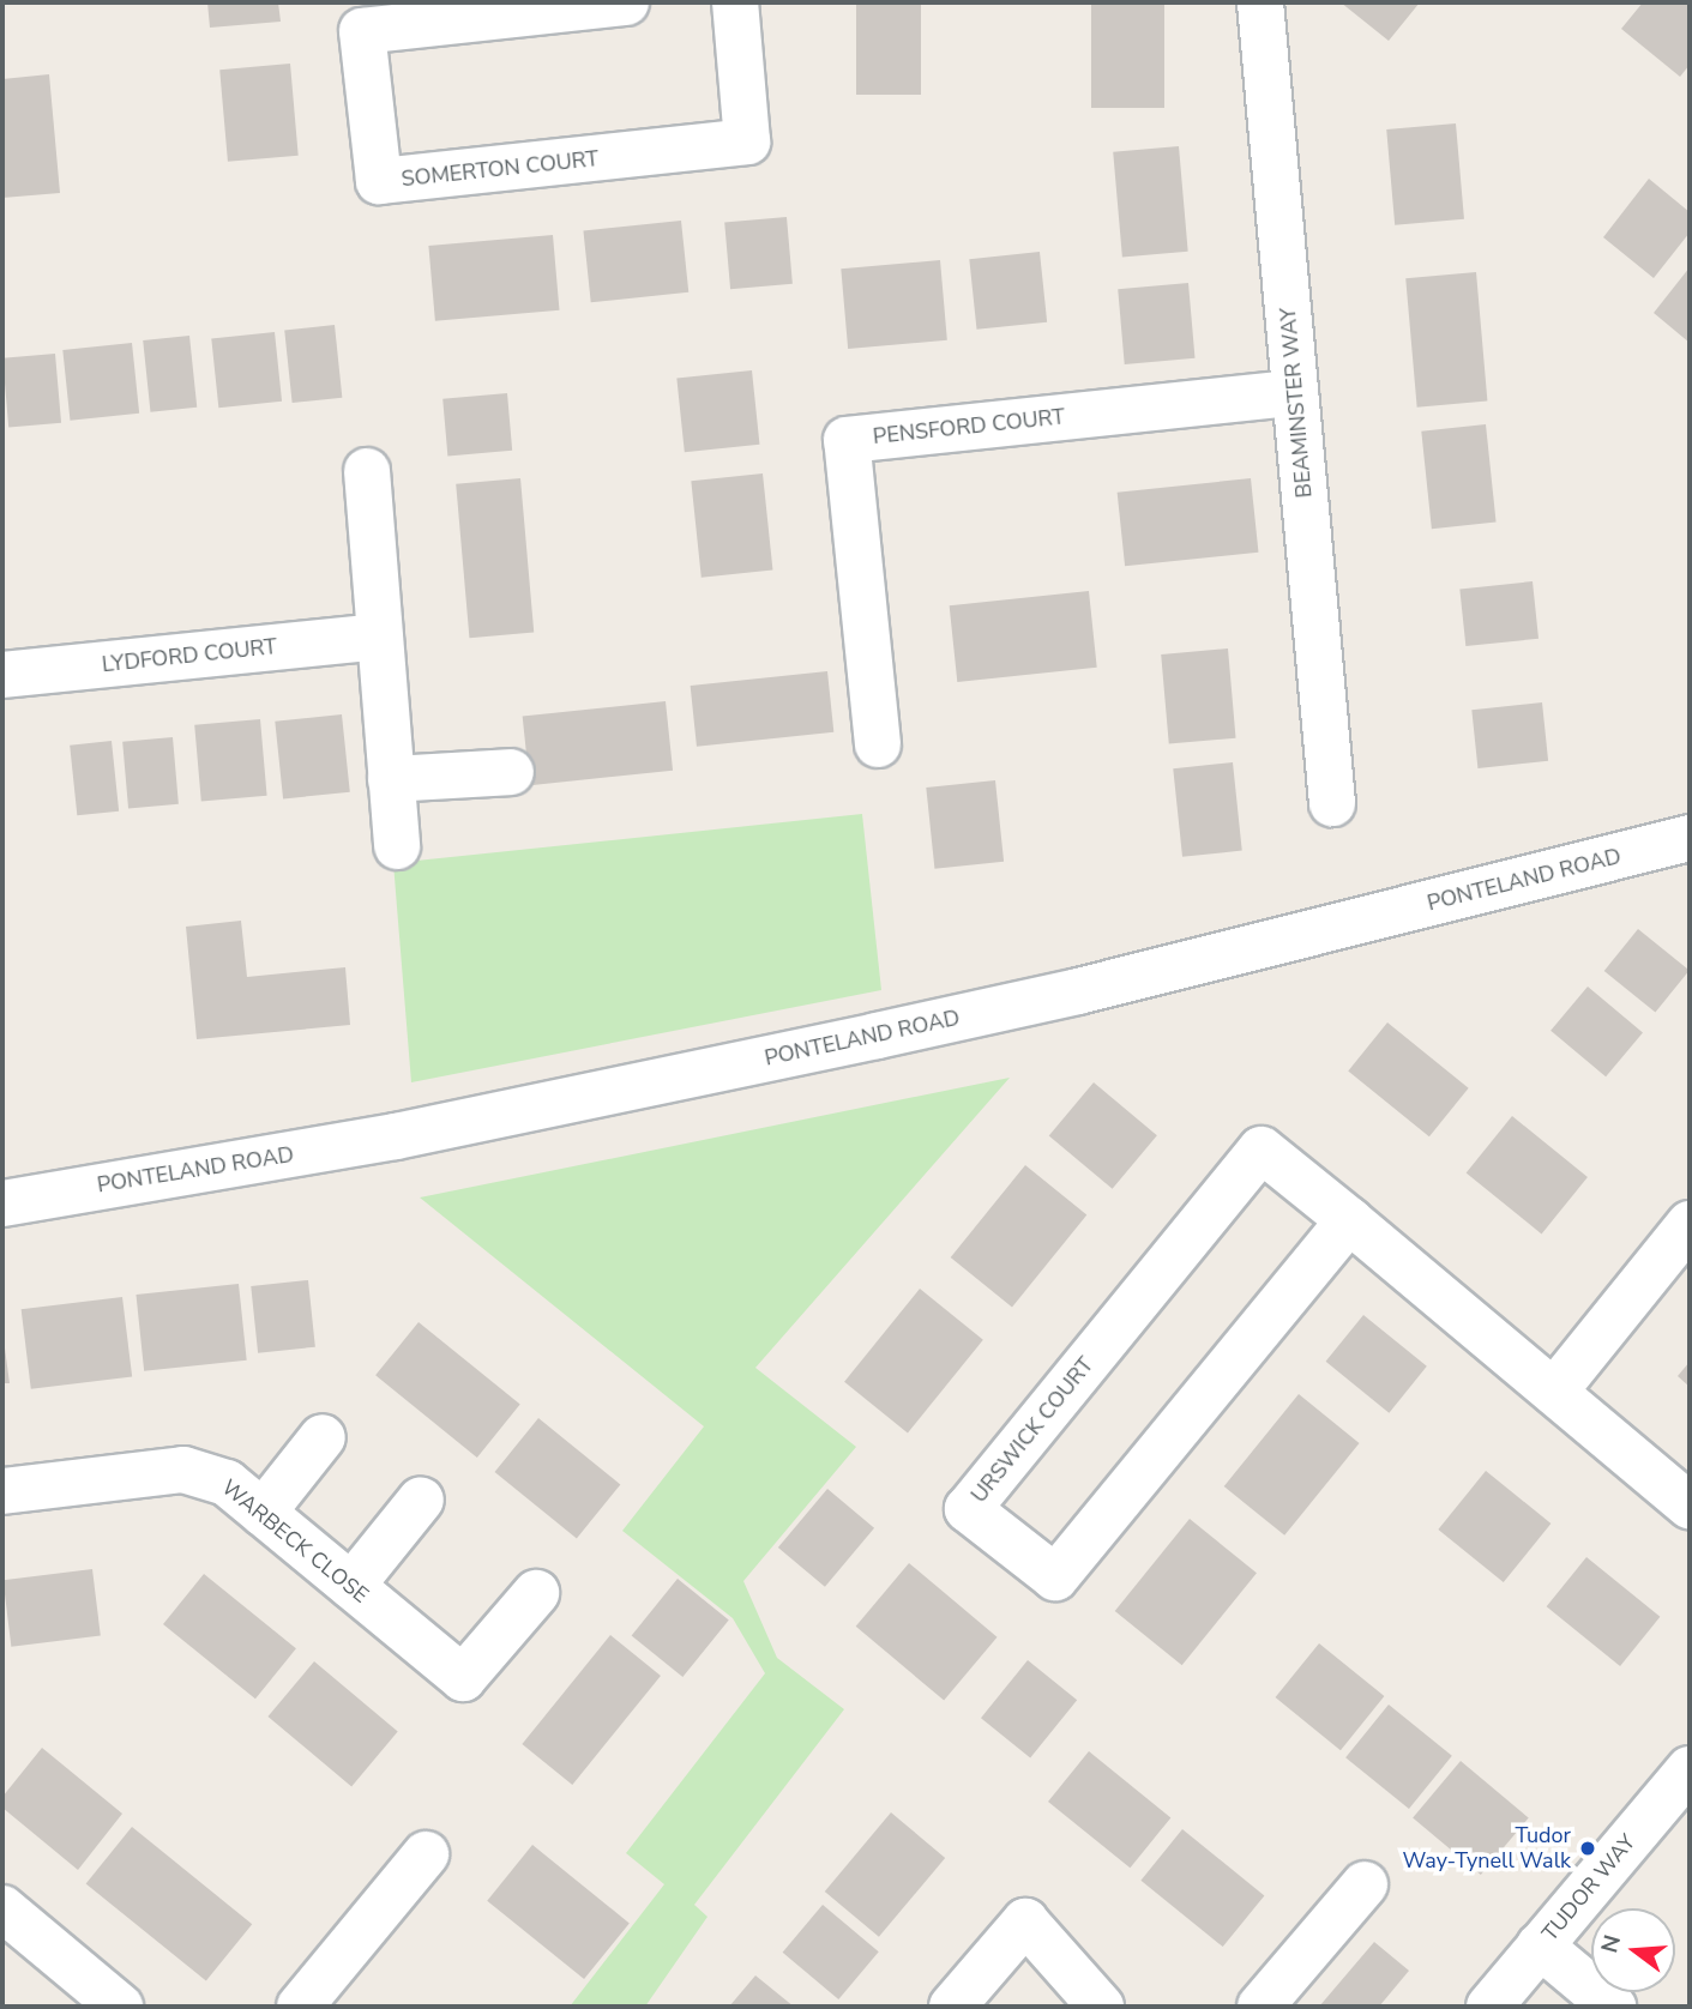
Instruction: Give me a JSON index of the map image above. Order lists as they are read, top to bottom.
{
  "streets": {
    "street": [
      "SOMERTON COURT",
      "BEAMINSTER WAY",
      "PENSFORD COURT",
      "LYDFORD COURT",
      "PONTELAND ROAD",
      "URSWICK COURT",
      "WARBECK CLOSE",
      "TUDOR WAY"
    ]
  },
  "crossings": [
    ["BEAMINSTER WAY", "PENSFORD COURT"]
  ],
  "places": ["Tudor Way-Tynell Walk"],
  "north": "left"
}
